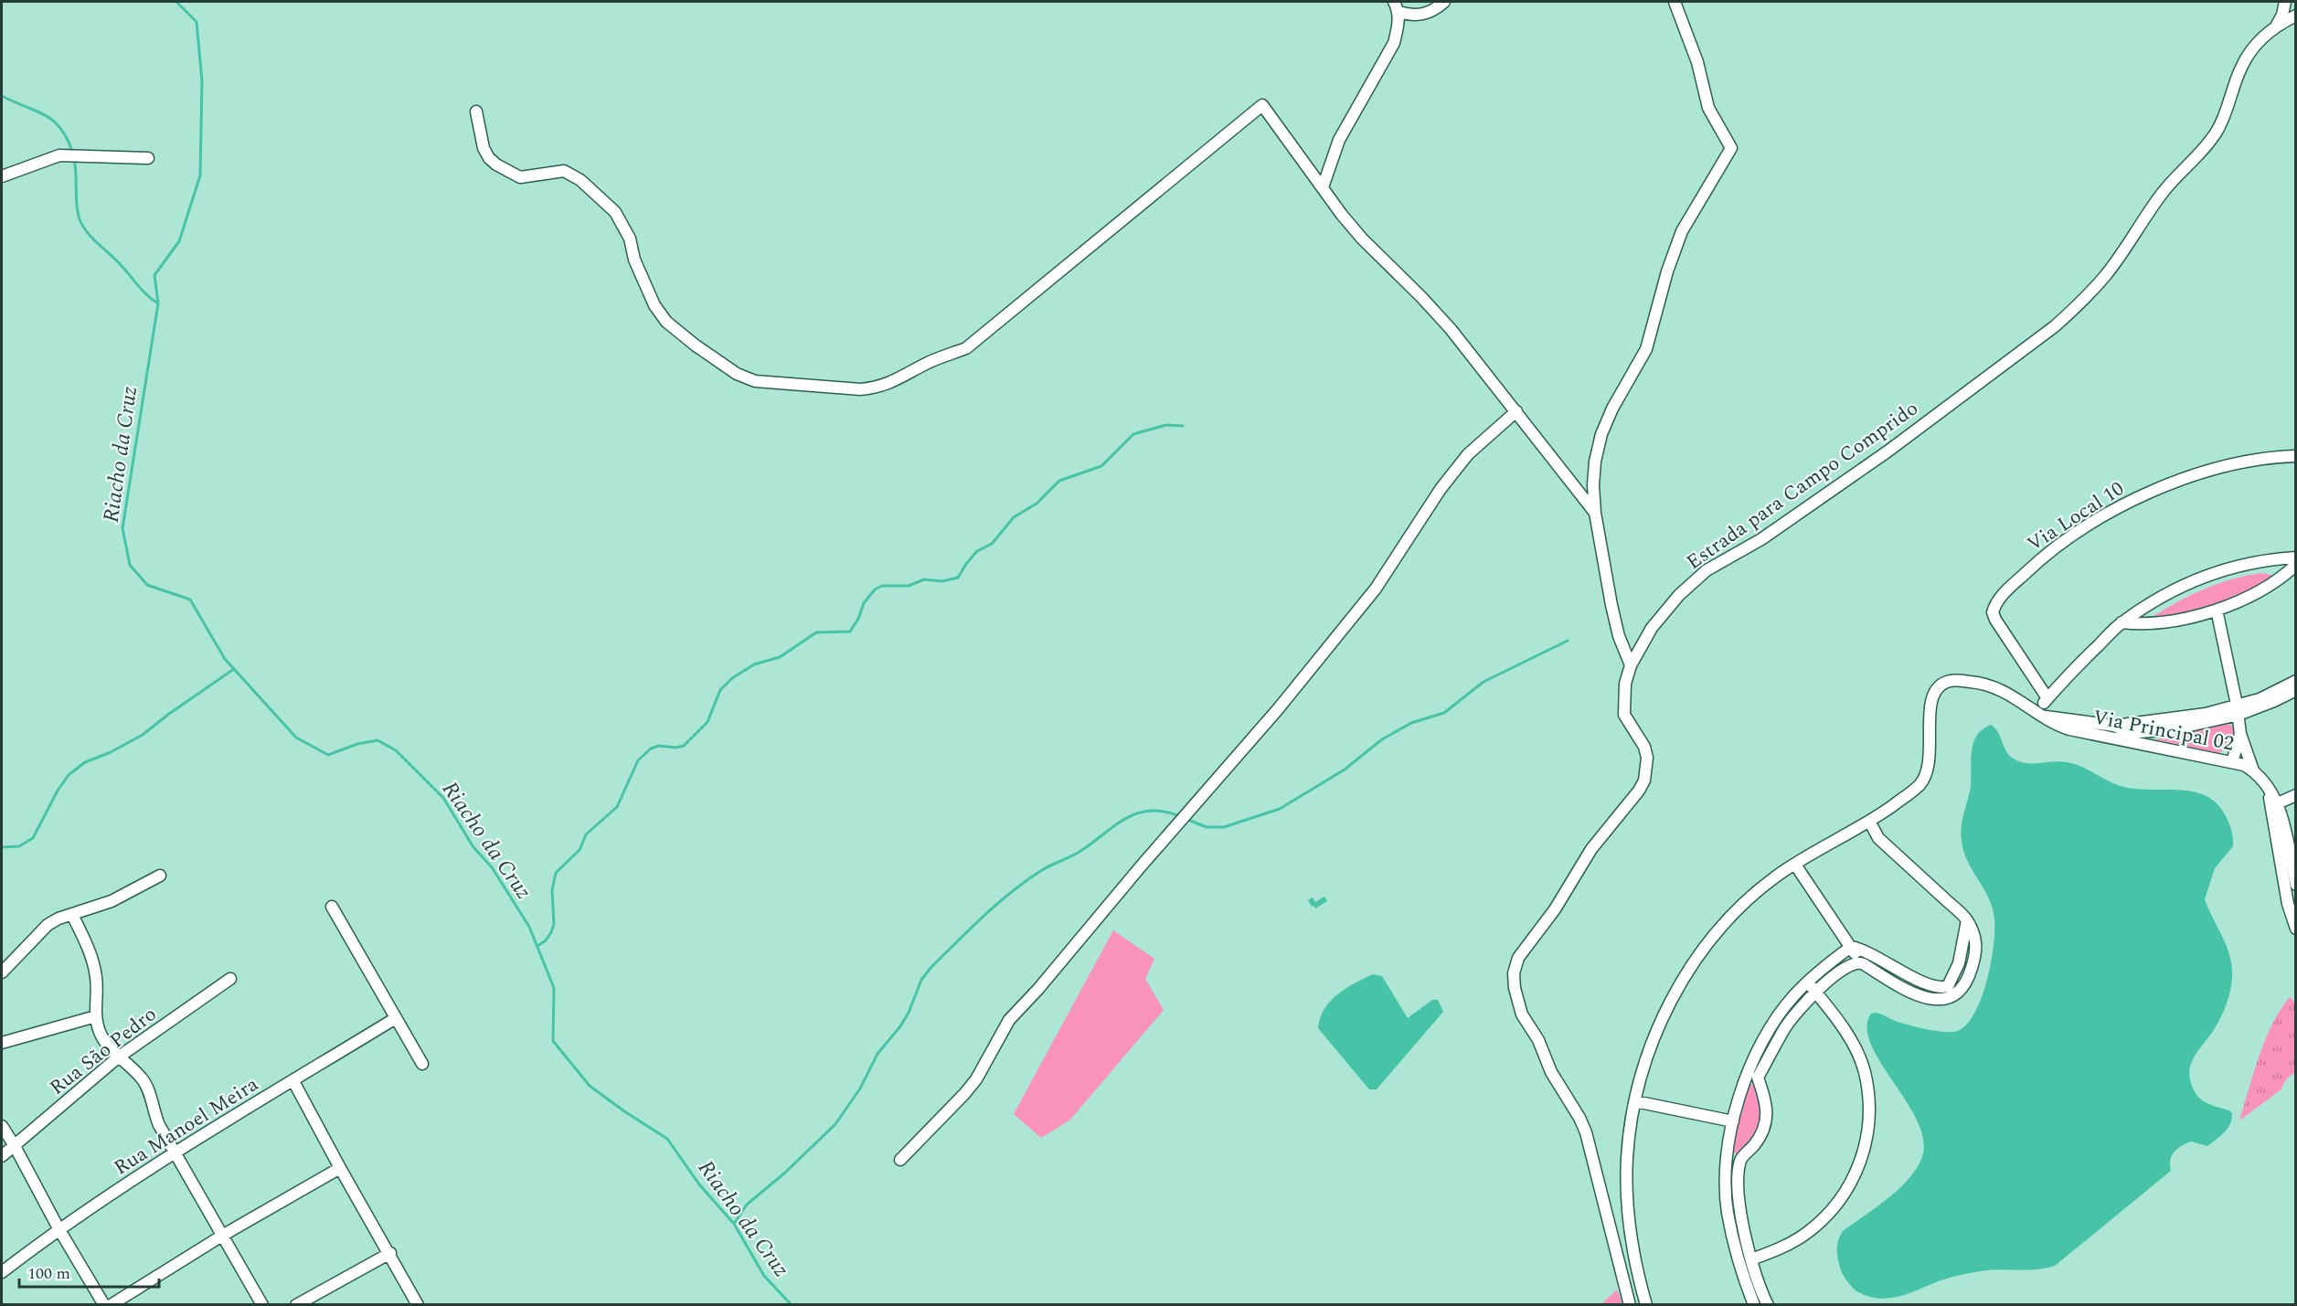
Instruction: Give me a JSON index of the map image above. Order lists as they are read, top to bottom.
{
  "streets": {
    "street": [
      "Estrada para Campo Comprido",
      "Via Local 10",
      "Via Principal 02",
      "Rua São Pedro",
      "Rua Manoel Meira"
    ]
  },
  "water": ["Riacho da Cruz"],
  "scale_bar": "100 m"
}
